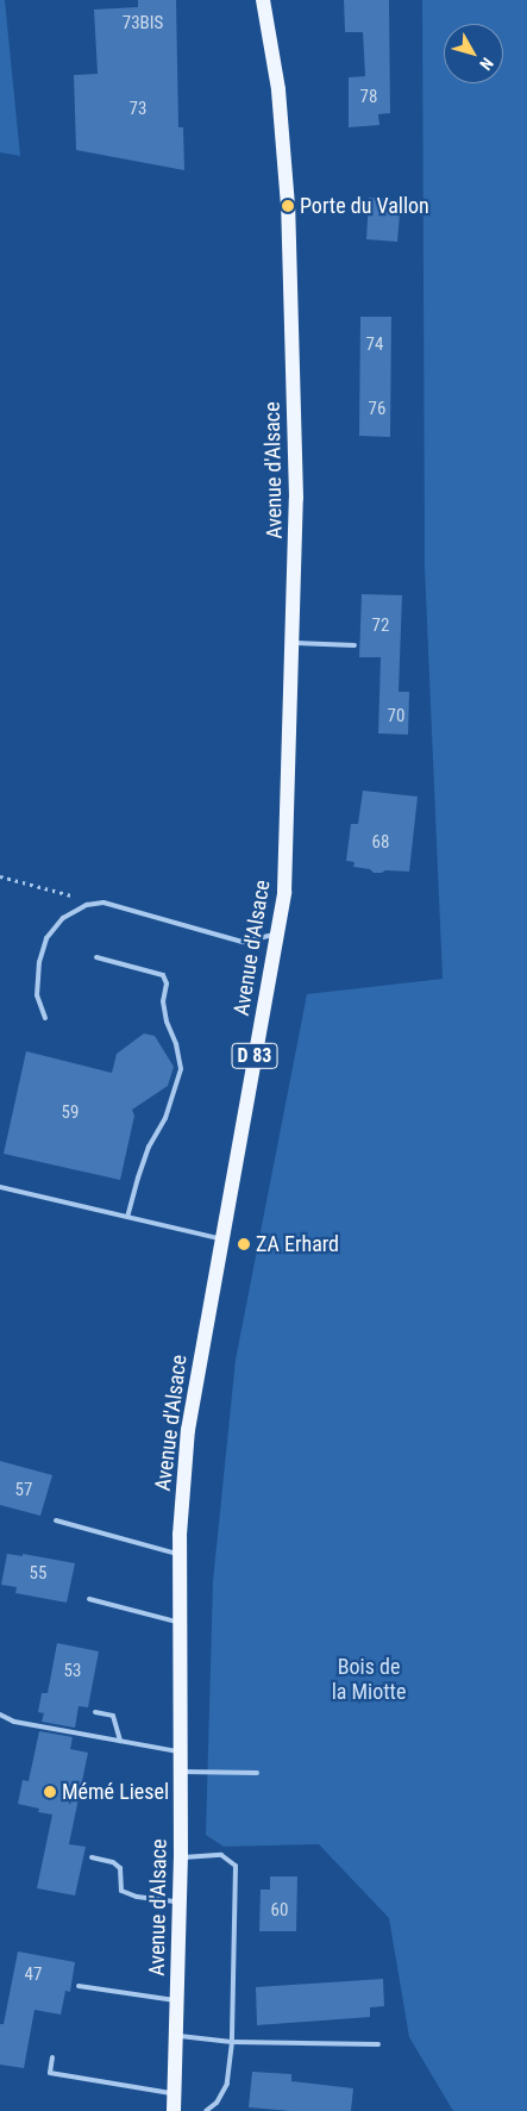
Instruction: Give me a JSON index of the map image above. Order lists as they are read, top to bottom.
{
  "streets": {
    "main road": ["Avenue d'Alsace", "D 83"]
  },
  "parks": ["Bois de la Miotte"],
  "places": ["Porte du Vallon", "ZA Erhard", "Mémé Liesel"],
  "house_numbers": [
    "73BIS",
    "78",
    "73",
    "74",
    "76",
    "72",
    "70",
    "68",
    "59",
    "57",
    "55",
    "53",
    "60",
    "47"
  ],
  "north": "bottom right"
}
